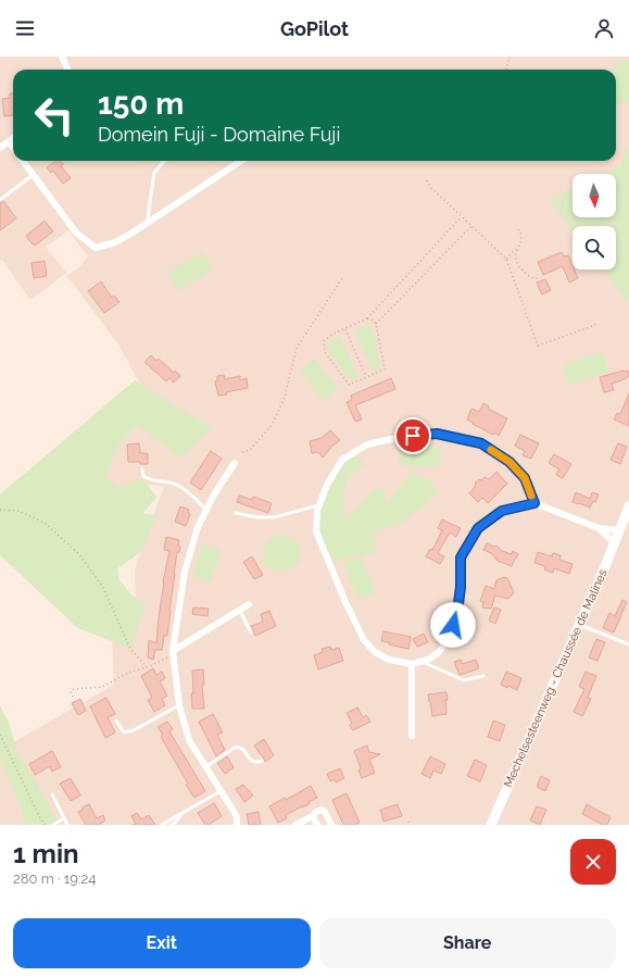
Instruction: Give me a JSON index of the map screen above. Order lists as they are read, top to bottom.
{
  "streets": {
    "main road": ["Mechelsesteenweg - Chaussée de Malines"]
  },
  "north": "bottom",
  "page": {
    "header": "GoPilot",
    "turn": ["150 m", "Domein Fuji - Domaine Fuji"],
    "heading": ["1 min", "280 m · 19:24"],
    "buttons": ["Exit", "Share"]
  }
}
